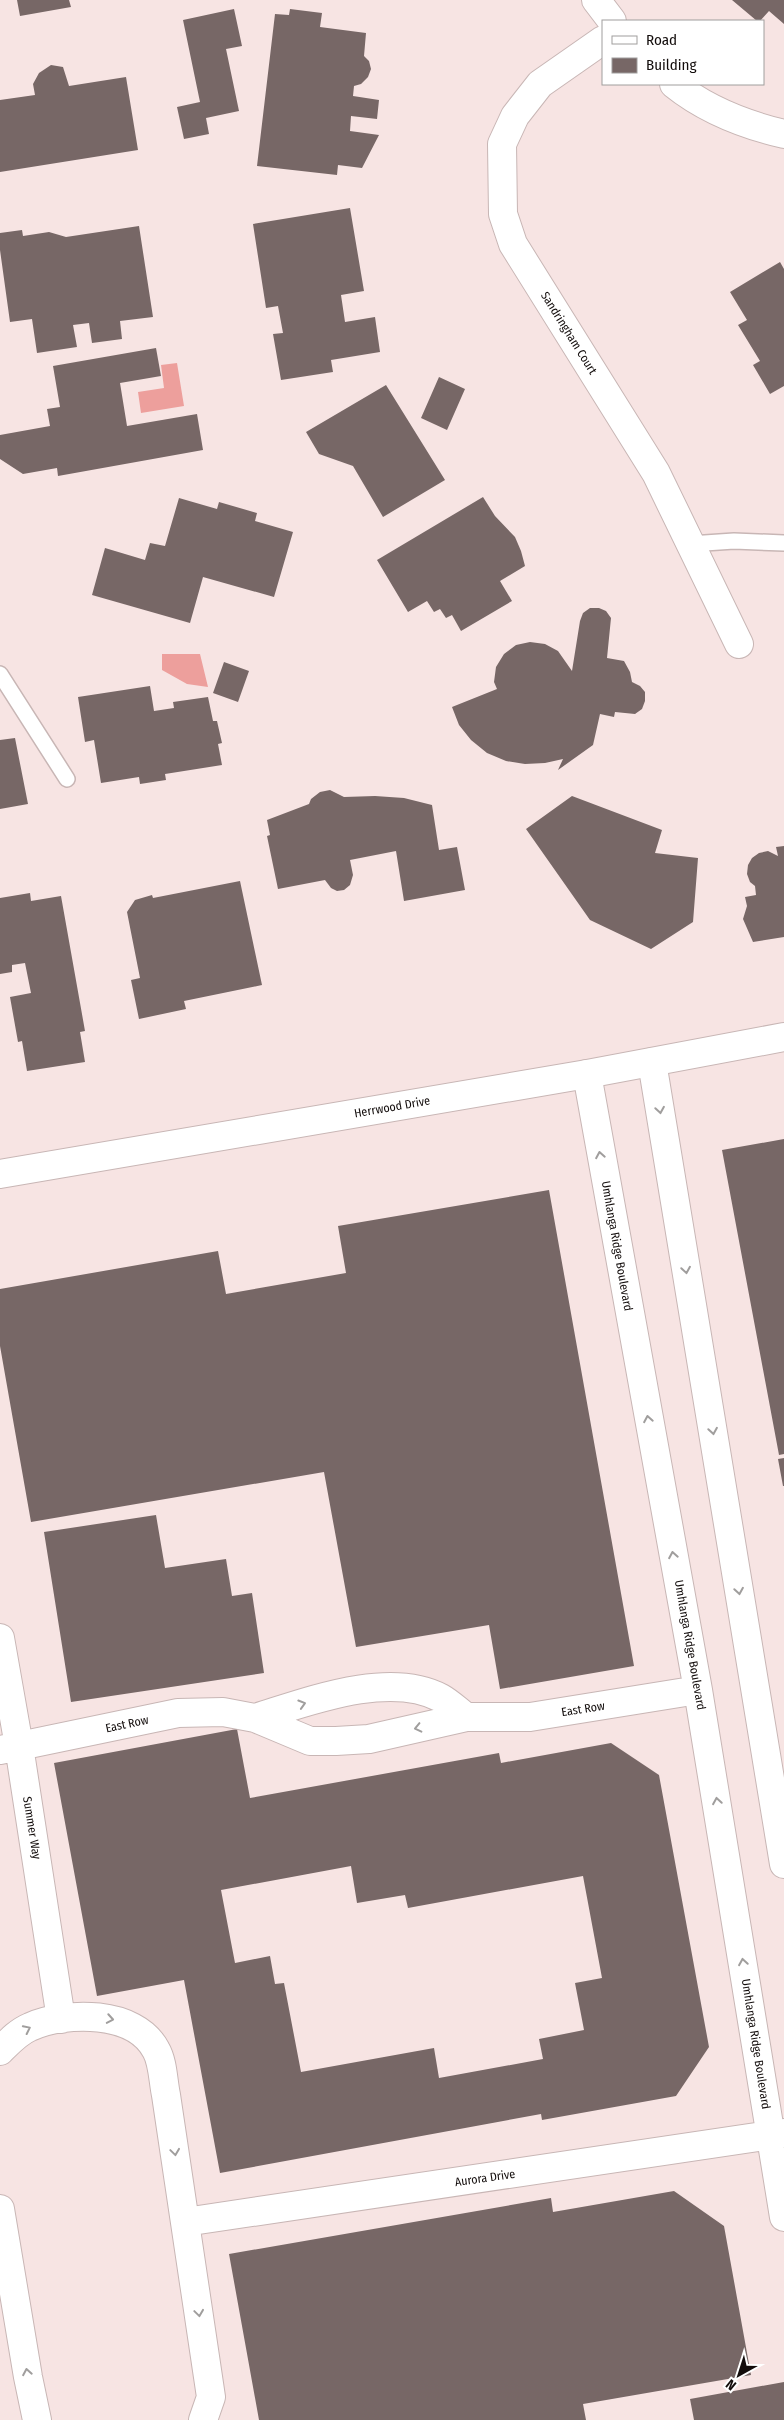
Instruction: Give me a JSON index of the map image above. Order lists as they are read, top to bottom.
{
  "streets": {
    "street": [
      "Sandringham Court",
      "Herrwood Drive",
      "Umhlanga Ridge Boulevard",
      "East Row",
      "Summer Way",
      "Aurora Drive"
    ]
  },
  "crossings": [
    ["Herrwood Drive", "Umhlanga Ridge Boulevard"],
    ["Umhlanga Ridge Boulevard", "East Row"],
    ["Umhlanga Ridge Boulevard", "Aurora Drive"],
    ["East Row", "Summer Way"]
  ],
  "legend": ["Road", "Building"],
  "north": "bottom left"
}
